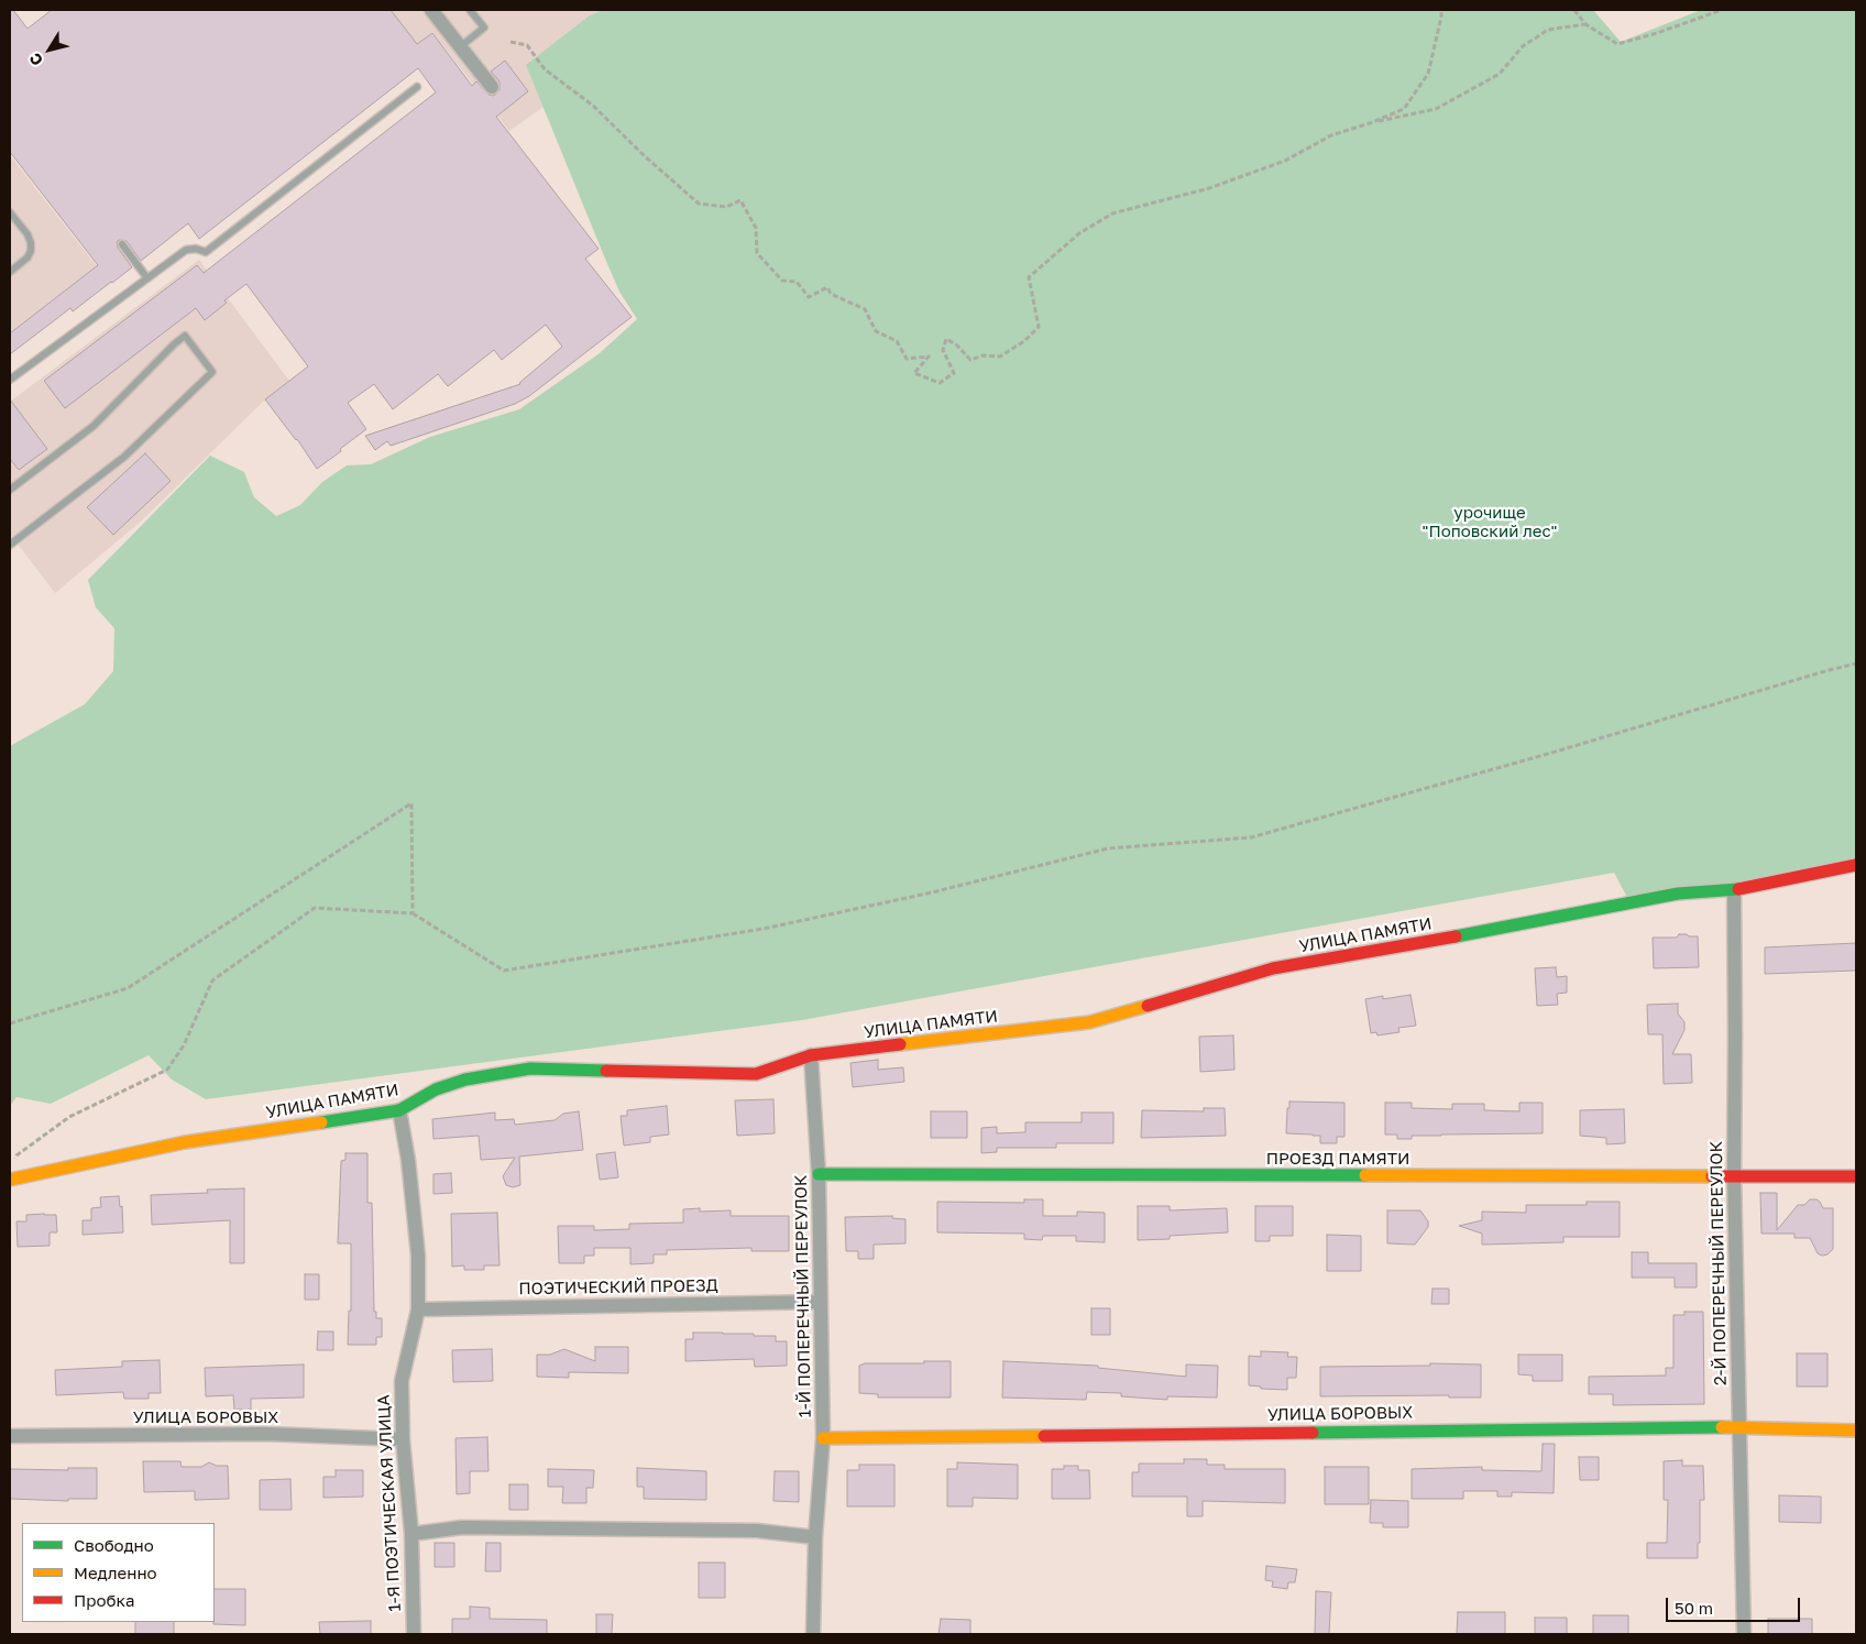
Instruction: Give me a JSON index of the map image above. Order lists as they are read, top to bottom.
{
  "streets": {
    "street": [
      "УЛИЦА ПАМЯТИ",
      "ПРОЕЗД ПАМЯТИ",
      "2-Й ПОПЕРЕЧНЫЙ ПЕРЕУЛОК",
      "ПОЭТИЧЕСКИЙ ПРОЕЗД",
      "1-Й ПОПЕРЕЧНЫЙ ПЕРЕУЛОК",
      "УЛИЦА БОРОВЫХ",
      "1-Я ПОЭТИЧЕСКАЯ УЛИЦА"
    ]
  },
  "crossings": [
    ["УЛИЦА ПАМЯТИ", "2-Й ПОПЕРЕЧНЫЙ ПЕРЕУЛОК"],
    ["УЛИЦА ПАМЯТИ", "1-Й ПОПЕРЕЧНЫЙ ПЕРЕУЛОК"],
    ["УЛИЦА ПАМЯТИ", "1-Я ПОЭТИЧЕСКАЯ УЛИЦА"],
    ["ПРОЕЗД ПАМЯТИ", "2-Й ПОПЕРЕЧНЫЙ ПЕРЕУЛОК"],
    ["ПРОЕЗД ПАМЯТИ", "1-Й ПОПЕРЕЧНЫЙ ПЕРЕУЛОК"],
    ["2-Й ПОПЕРЕЧНЫЙ ПЕРЕУЛОК", "УЛИЦА БОРОВЫХ"],
    ["ПОЭТИЧЕСКИЙ ПРОЕЗД", "1-Й ПОПЕРЕЧНЫЙ ПЕРЕУЛОК"],
    ["ПОЭТИЧЕСКИЙ ПРОЕЗД", "1-Я ПОЭТИЧЕСКАЯ УЛИЦА"],
    ["1-Й ПОПЕРЕЧНЫЙ ПЕРЕУЛОК", "УЛИЦА БОРОВЫХ"],
    ["УЛИЦА БОРОВЫХ", "1-Я ПОЭТИЧЕСКАЯ УЛИЦА"]
  ],
  "parks": ["урочище \"Поповский лес\""],
  "legend": ["Свободно", "Медленно", "Пробка"],
  "scale_bar": "50 m",
  "north": "bottom left"
}
